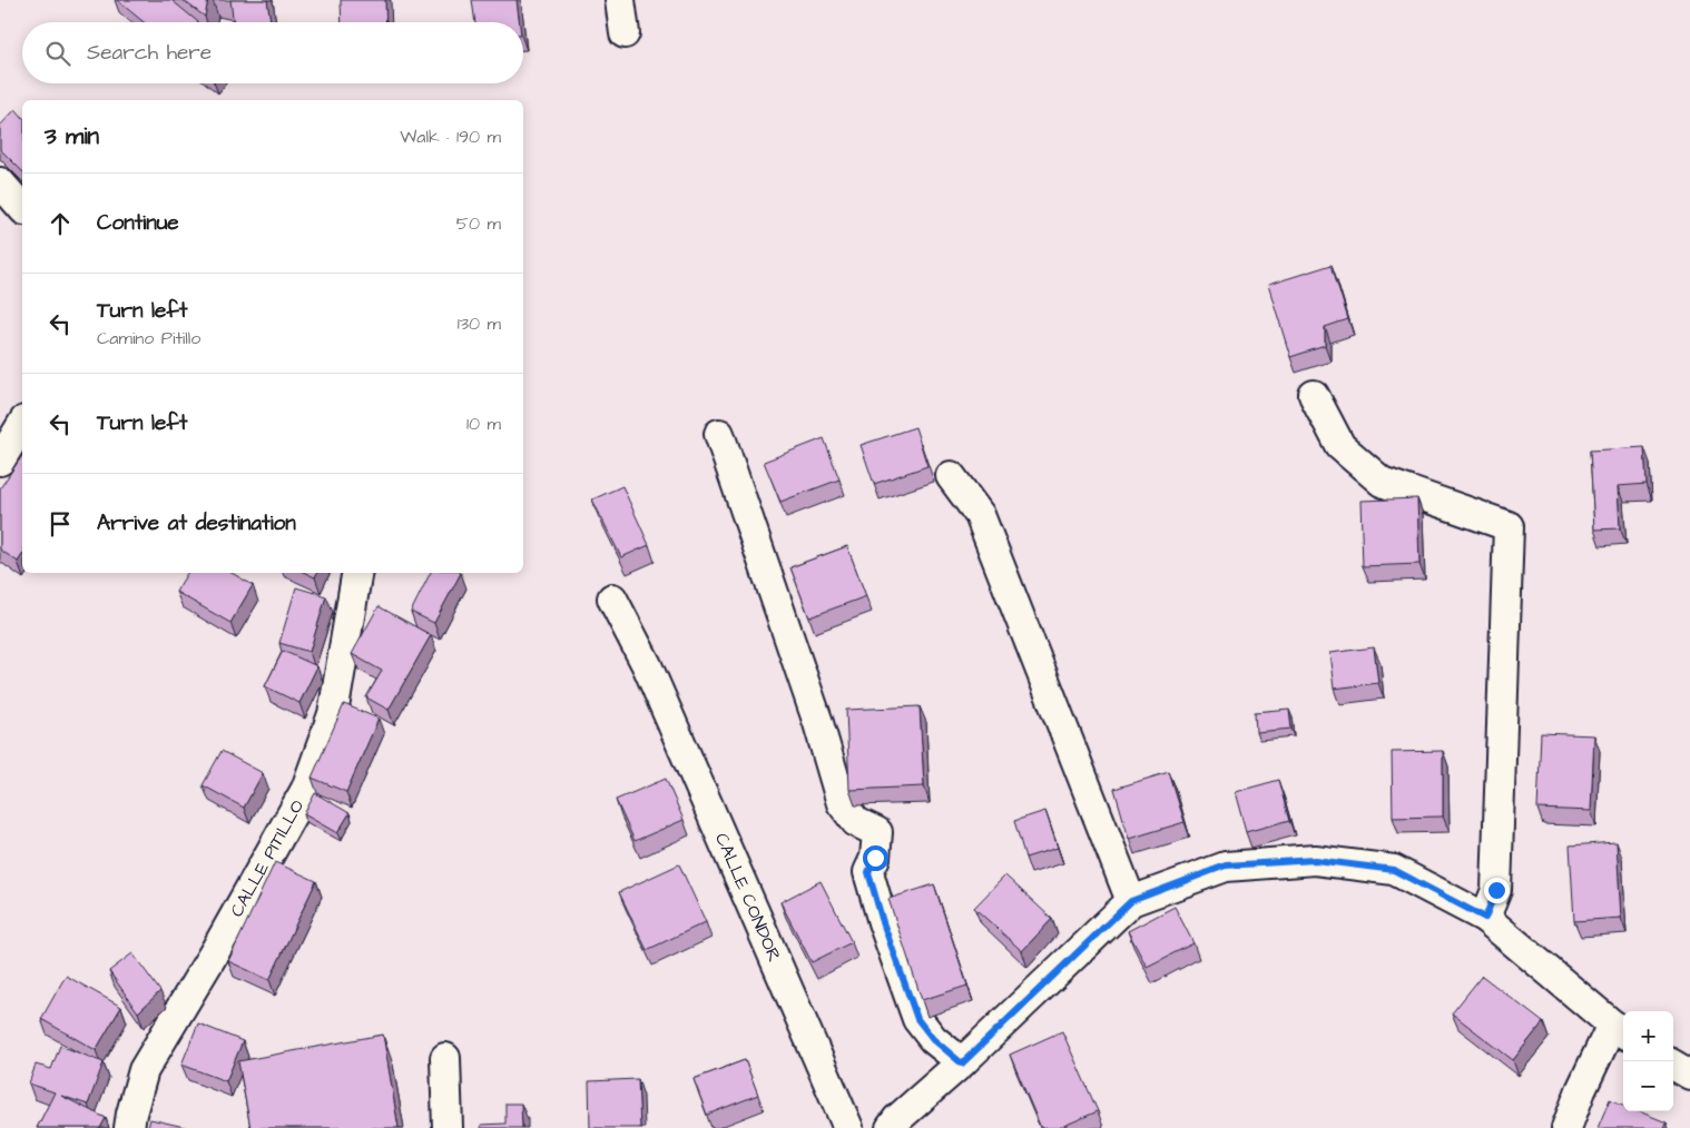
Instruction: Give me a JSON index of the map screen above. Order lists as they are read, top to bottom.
{
  "streets": {
    "street": ["CALLE PITILLO", "CALLE CONDOR"]
  },
  "page": {
    "search": "Search here",
    "heading": ["3 min", "Walk · 190 m"],
    "list": [
      ["Continue", "50 m"],
      ["Turn left", "Camino Pitillo", "130 m"],
      ["Turn left", "10 m"],
      "Arrive at destination"
    ],
    "map_buttons": ["+", "−"]
  }
}
